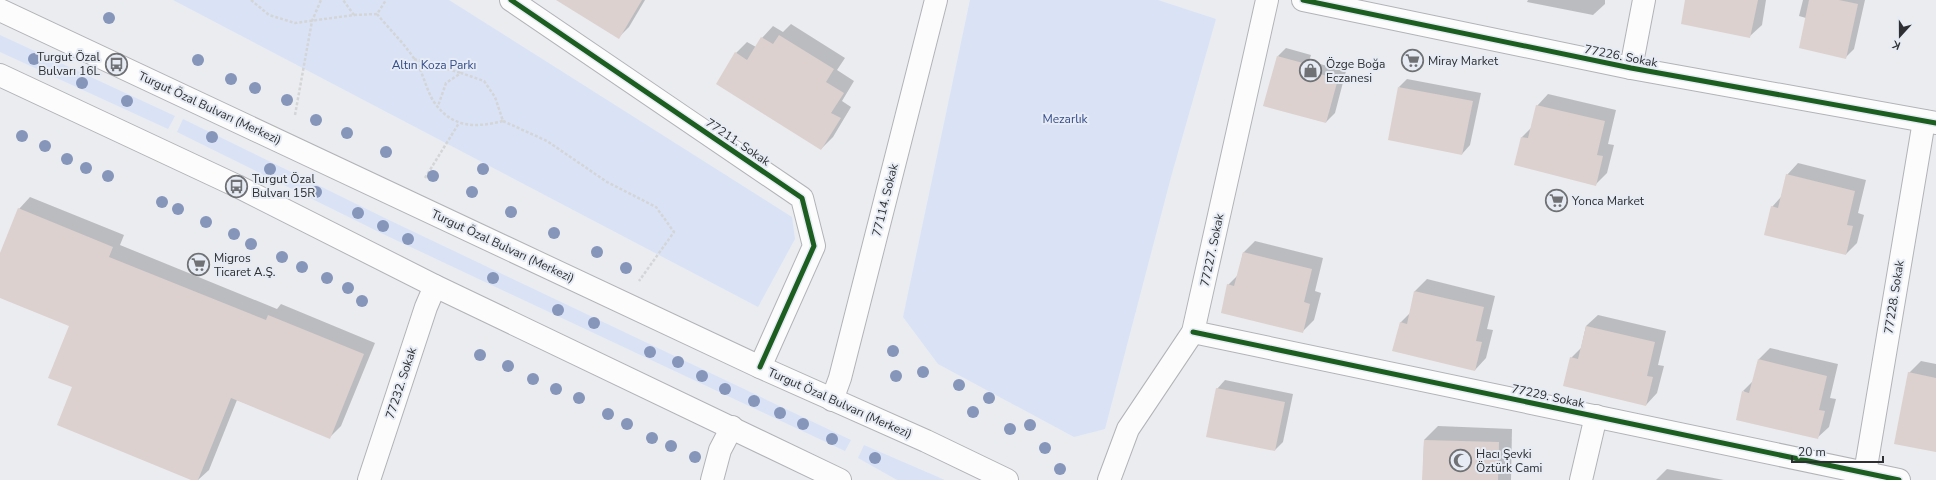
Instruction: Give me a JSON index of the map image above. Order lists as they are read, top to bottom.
{
  "streets": {
    "street": [
      "77226. Sokak",
      "Turgut Özal Bulvarı (Merkezi)",
      "77211. Sokak",
      "77114. Sokak",
      "77227. Sokak",
      "77228. Sokak",
      "77232. Sokak",
      "77229. Sokak"
    ]
  },
  "crossings": [
    ["77226. Sokak", "77228. Sokak"],
    ["Turgut Özal Bulvarı (Merkezi)", "77211. Sokak"],
    ["Turgut Özal Bulvarı (Merkezi)", "77114. Sokak"],
    ["77227. Sokak", "77229. Sokak"],
    ["77228. Sokak", "77229. Sokak"]
  ],
  "parks": ["Altın Koza Parkı", "Mezarlık"],
  "places": {
    "supermarket": ["Miray Market", "Yonca Market", "Migros Ticaret A.Ş."],
    "bus stop": ["Turgut Özal Bulvarı 16L", "Turgut Özal Bulvarı 15R"],
    "shop": ["Özge Boğa Eczanesi"],
    "mosque": ["Hacı Şevki Öztürk Cami"]
  },
  "scale_bar": "20 m",
  "north": "bottom"
}
